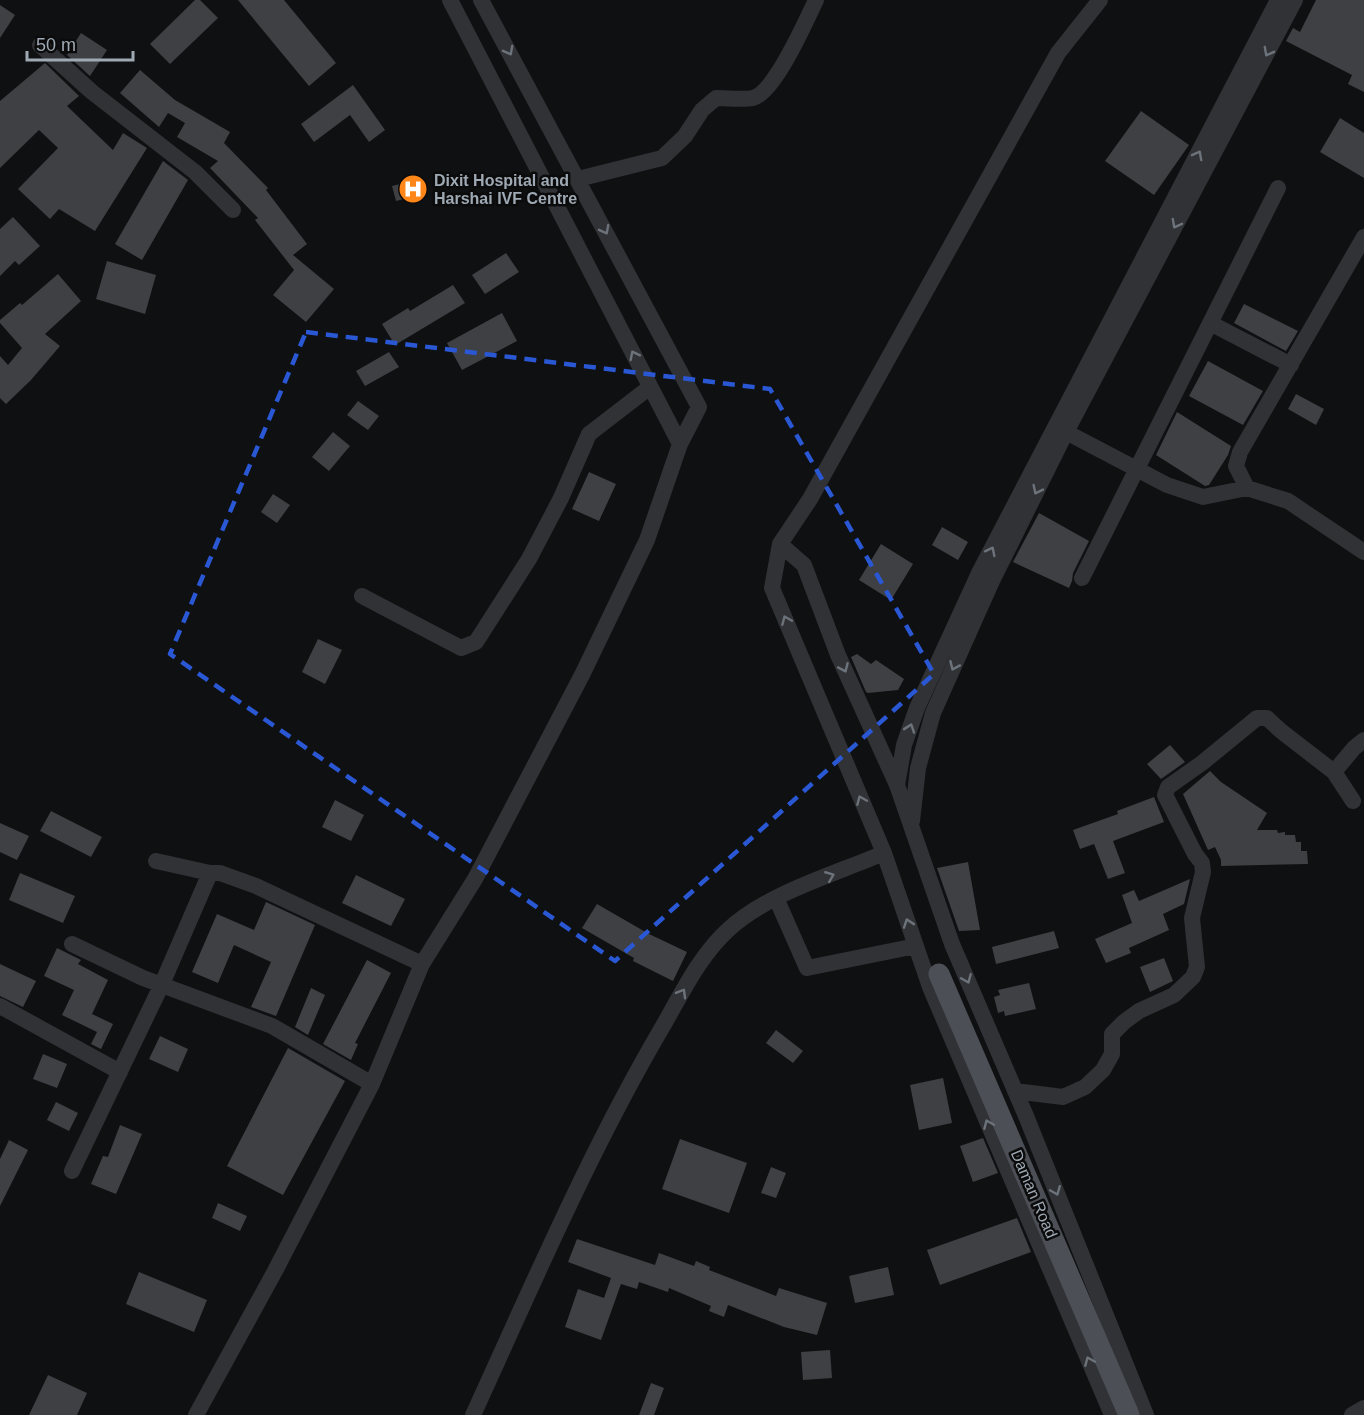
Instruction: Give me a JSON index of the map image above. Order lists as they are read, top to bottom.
{
  "streets": {
    "main road": ["Daman Road"]
  },
  "places": {
    "hospital": ["Dixit Hospital and Harshai IVF Centre"]
  },
  "scale_bar": "50 m"
}
